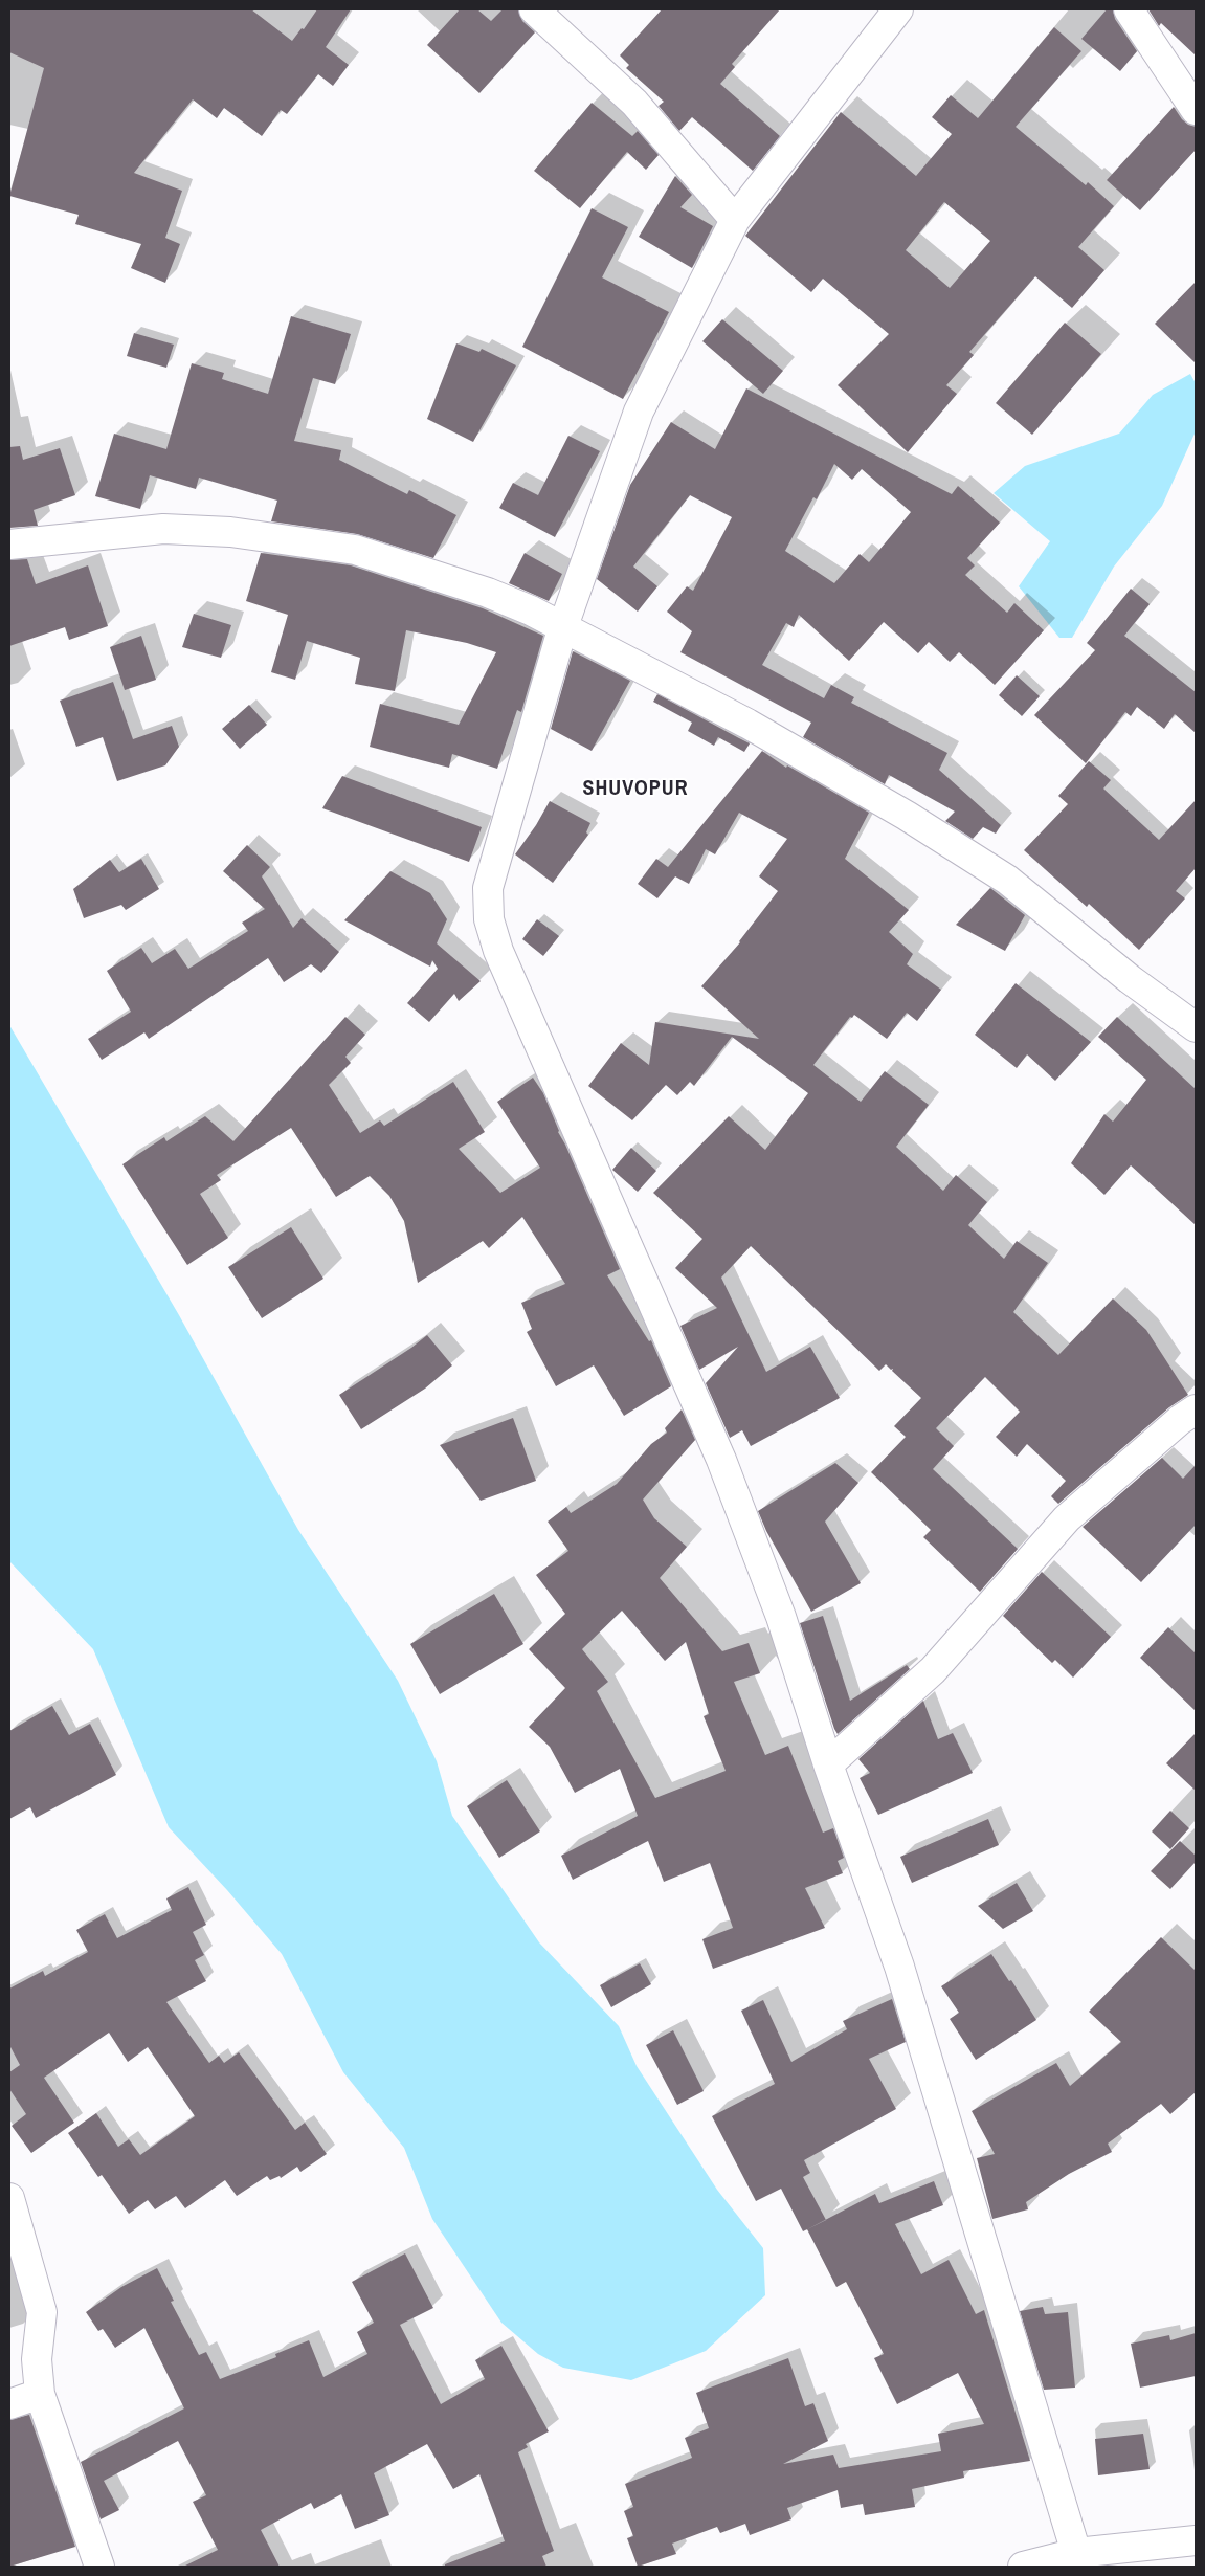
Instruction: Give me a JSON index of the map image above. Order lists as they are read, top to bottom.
{
  "districts": ["SHUVOPUR"]
}
